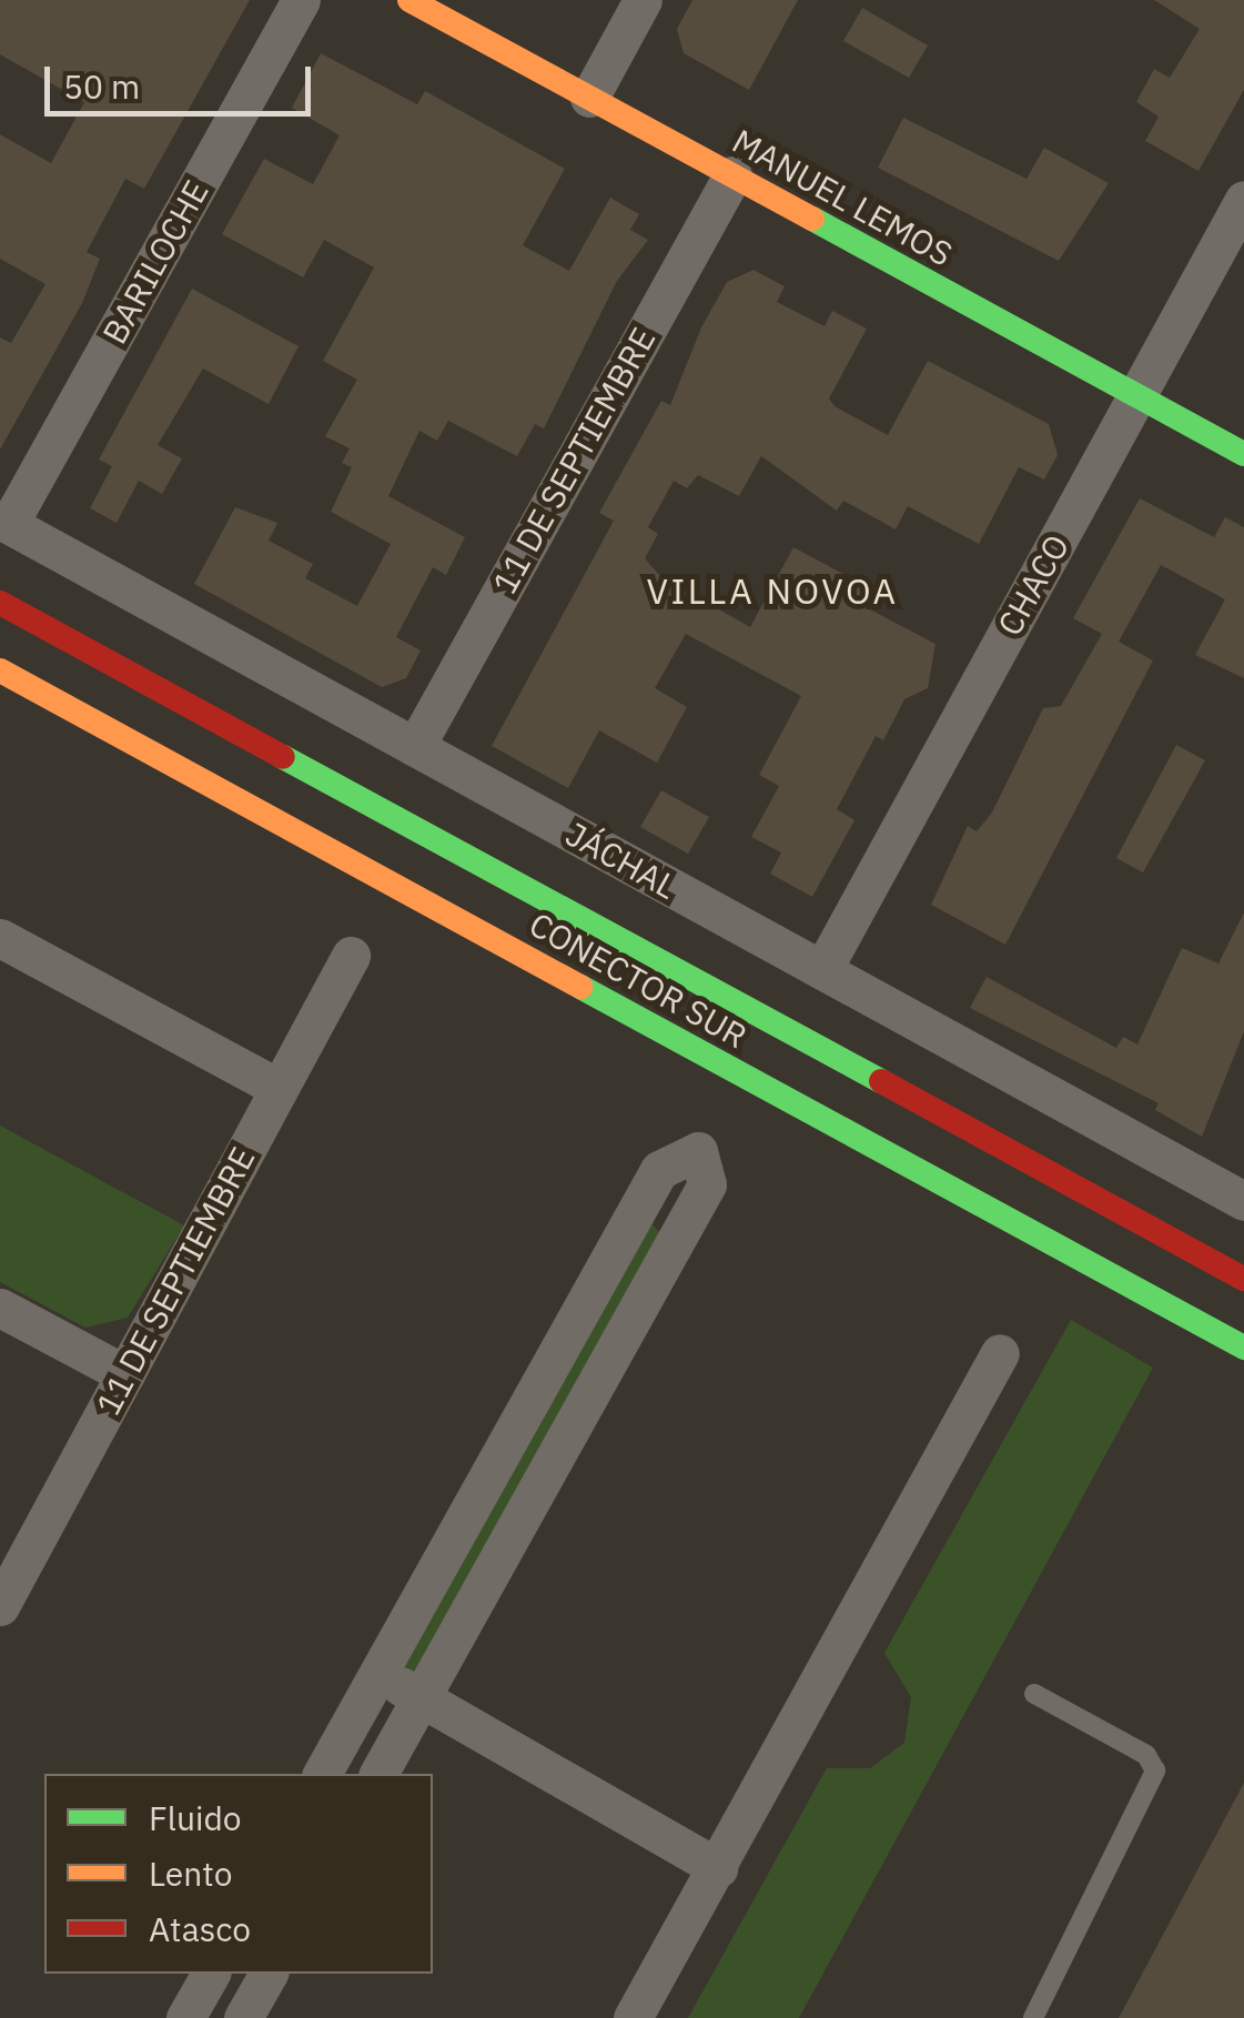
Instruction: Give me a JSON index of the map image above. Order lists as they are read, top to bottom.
{
  "streets": {
    "main road": ["MANUEL LEMOS", "CONECTOR SUR"],
    "street": [
      "BARILOCHE",
      "11 DE SEPTIEMBRE",
      "CHACO",
      "JÁCHAL"
    ]
  },
  "crossings": [
    ["MANUEL LEMOS", "11 DE SEPTIEMBRE"],
    ["MANUEL LEMOS", "CHACO"],
    ["BARILOCHE", "JÁCHAL"],
    ["11 DE SEPTIEMBRE", "JÁCHAL"],
    ["CHACO", "JÁCHAL"]
  ],
  "districts": ["VILLA NOVOA"],
  "legend": ["Fluido", "Lento", "Atasco"],
  "scale_bar": "50 m"
}
